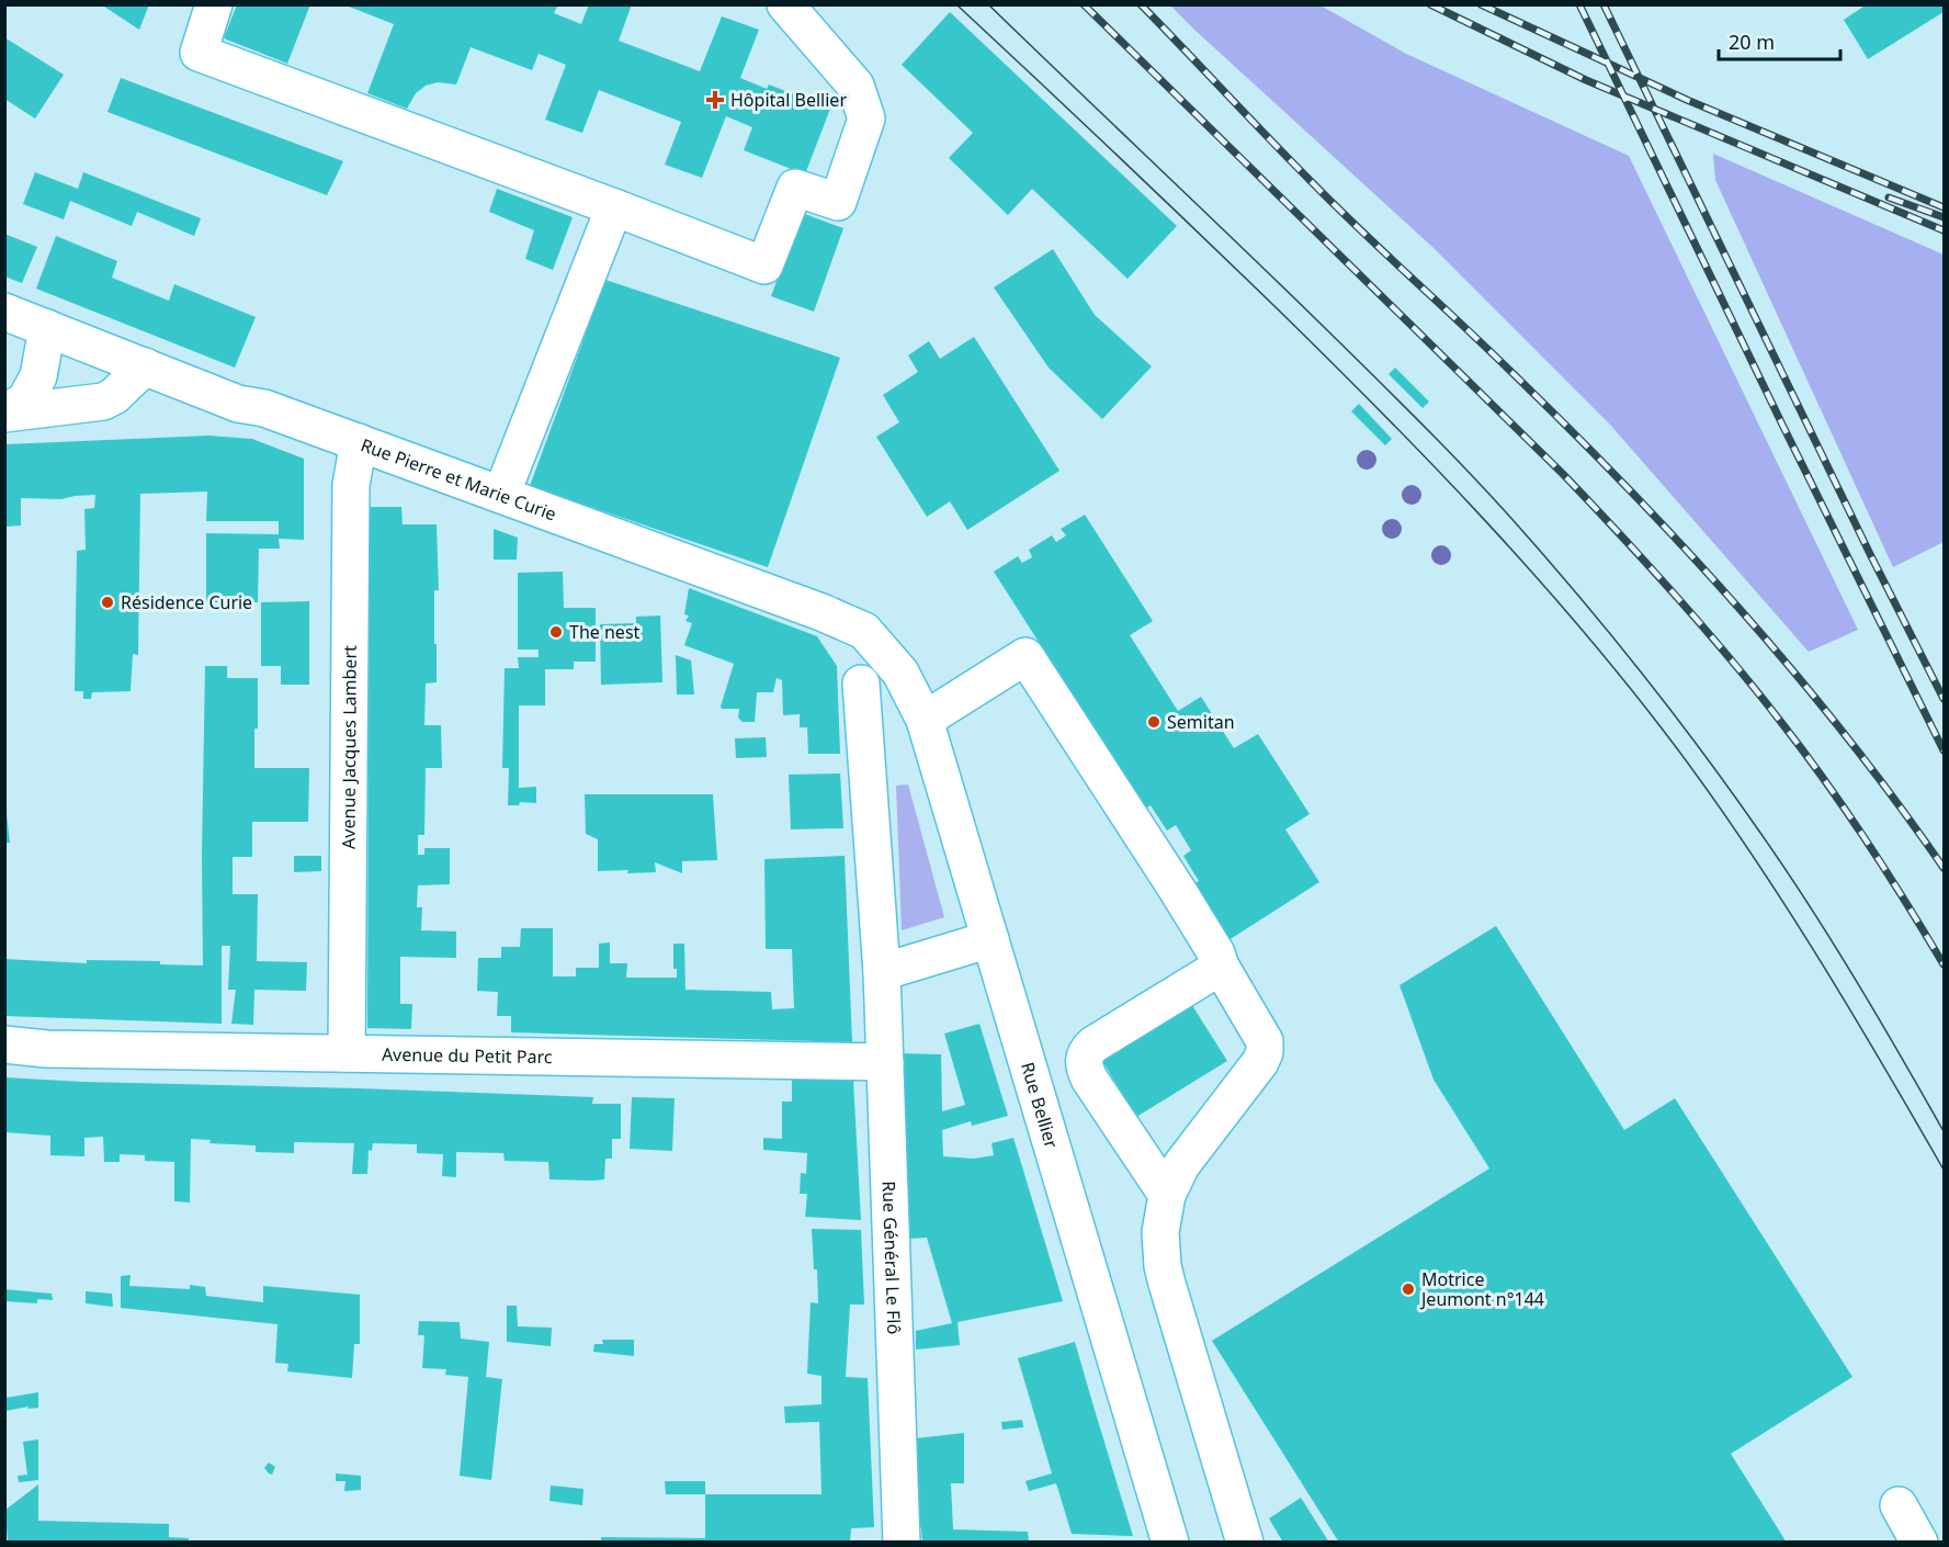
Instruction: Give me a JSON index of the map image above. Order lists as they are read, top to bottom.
{
  "streets": {
    "street": [
      "Rue Pierre et Marie Curie",
      "Avenue Jacques Lambert",
      "Avenue du Petit Parc",
      "Rue Bellier",
      "Rue Général Le Flô"
    ]
  },
  "crossings": [
    ["Rue Pierre et Marie Curie", "Avenue Jacques Lambert"],
    ["Rue Pierre et Marie Curie", "Rue Bellier"],
    ["Avenue Jacques Lambert", "Avenue du Petit Parc"],
    ["Avenue du Petit Parc", "Rue Général Le Flô"]
  ],
  "places": {
    "health": ["Hôpital Bellier"],
    "other": [
      "Résidence Curie",
      "The nest",
      "Semitan",
      "Motrice Jeumont n°144"
    ]
  },
  "scale_bar": "20 m"
}
